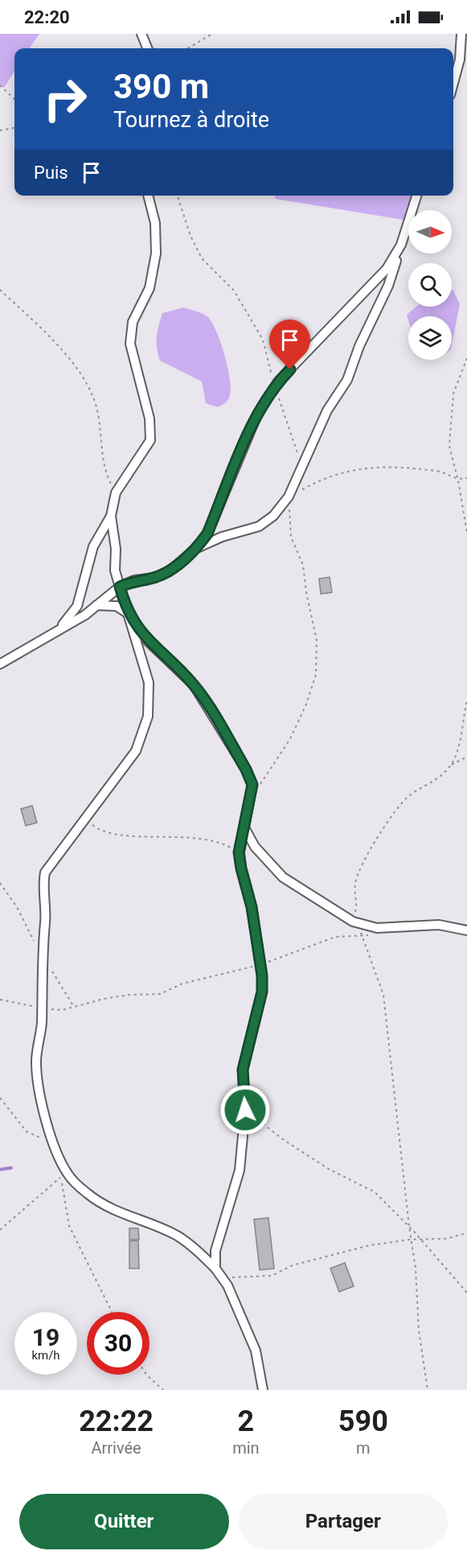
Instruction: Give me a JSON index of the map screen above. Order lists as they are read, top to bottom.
{
  "north": "right",
  "page": {
    "status": "22:20",
    "turn": ["390 m", "Tournez à droite"],
    "then": "Puis",
    "speed": "19 km/h",
    "limit": "30",
    "eta": [
      "22:22",
      "Arrivée",
      "2",
      "min",
      "590",
      "m"
    ],
    "buttons": ["Quitter", "Partager"]
  }
}
